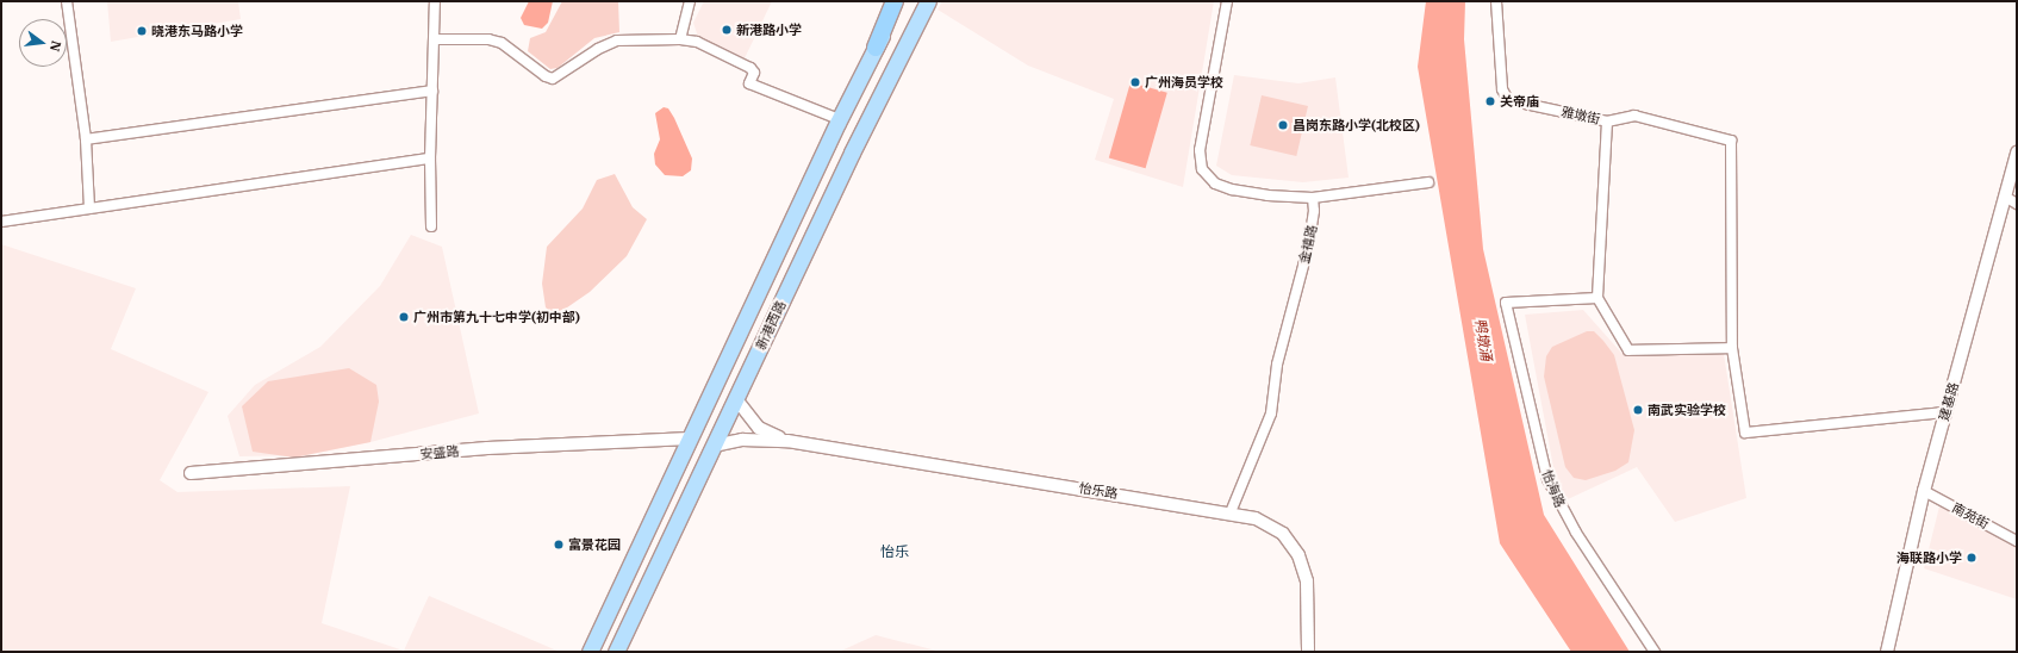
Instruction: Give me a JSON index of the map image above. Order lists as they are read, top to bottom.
{
  "streets": {
    "main road": ["新港西路"],
    "street": [
      "雅墩街",
      "金禧路",
      "建基路",
      "安盛路",
      "怡海路",
      "怡乐路",
      "南苑街"
    ]
  },
  "crossings": [
    ["雅墩街", "怡海路"],
    ["金禧路", "怡乐路"],
    ["新港西路", "安盛路"],
    ["建基路", "南苑街"]
  ],
  "districts": ["怡乐"],
  "water": ["鸭墩涌"],
  "places": [
    "新港路小学",
    "晓港东马路小学",
    "广州海员学校",
    "关帝庙",
    "昌岗东路小学(北校区)",
    "广州市第九十七中学(初中部)",
    "南武实验学校",
    "富景花园",
    "海联路小学"
  ],
  "north": "right"
}
